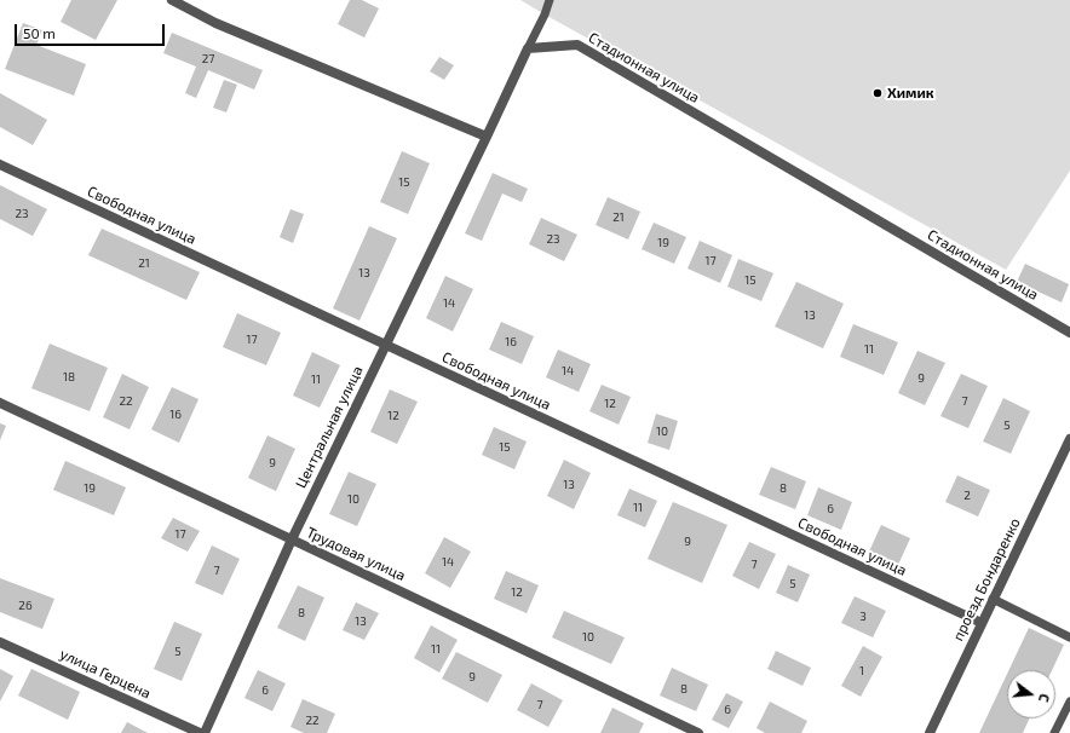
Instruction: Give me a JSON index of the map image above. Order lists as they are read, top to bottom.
{
  "streets": {
    "street": [
      "Стадионная улица",
      "Свободная улица",
      "Центральная улица",
      "Трудовая улица",
      "проезд Бондаренко",
      "улица Герцена"
    ]
  },
  "crossings": [
    ["Свободная улица", "Центральная улица"],
    ["Свободная улица", "проезд Бондаренко"],
    ["Центральная улица", "Трудовая улица"]
  ],
  "places": ["Химик"],
  "house_numbers": [
    "27",
    "15",
    "23",
    "21",
    "23",
    "19",
    "17",
    "21",
    "13",
    "15",
    "14",
    "13",
    "17",
    "16",
    "11",
    "14",
    "18",
    "9",
    "11",
    "22",
    "7",
    "12",
    "16",
    "12",
    "5",
    "10",
    "15",
    "9",
    "13",
    "19",
    "8",
    "2",
    "10",
    "11",
    "6",
    "17",
    "9",
    "14",
    "7",
    "7",
    "5",
    "12",
    "26",
    "8",
    "3",
    "13",
    "10",
    "11",
    "5",
    "1",
    "9",
    "8",
    "6",
    "7",
    "6",
    "22"
  ],
  "scale_bar": "50 m",
  "north": "right"
}
